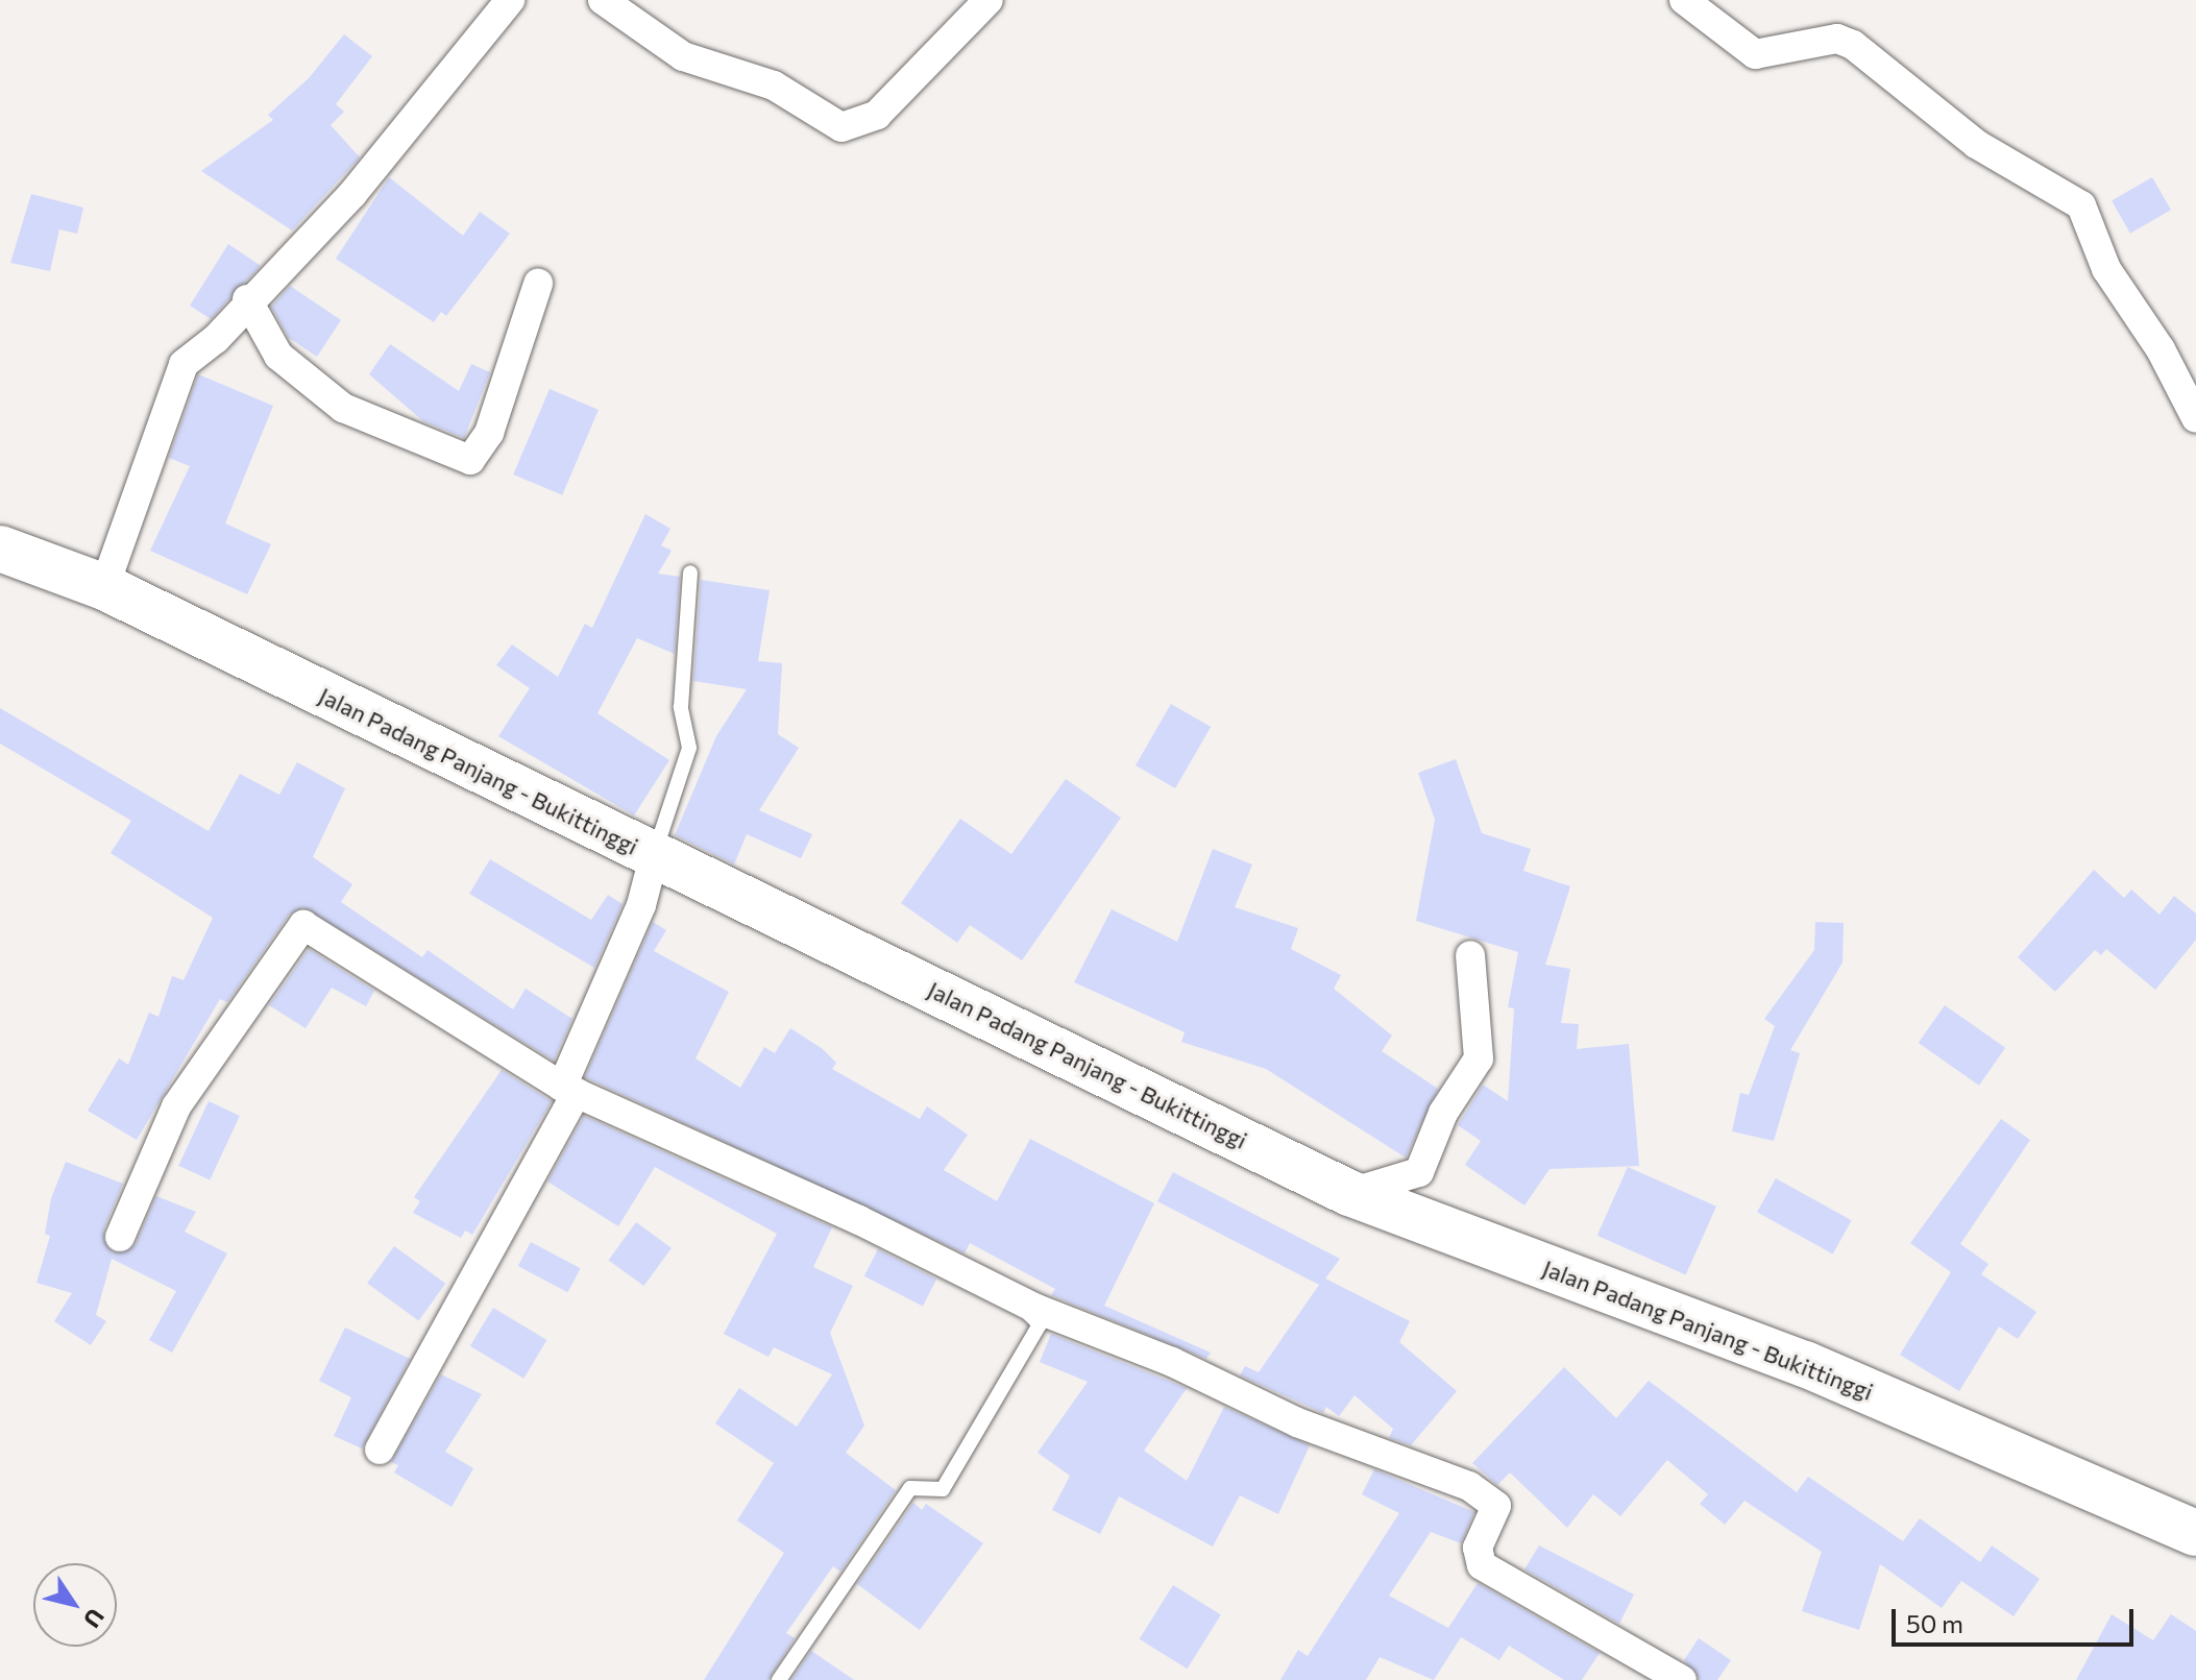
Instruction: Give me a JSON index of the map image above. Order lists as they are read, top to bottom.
{
  "streets": {
    "highway": ["Jalan Padang Panjang - Bukittinggi"]
  },
  "scale_bar": "50 m",
  "north": "bottom right"
}
